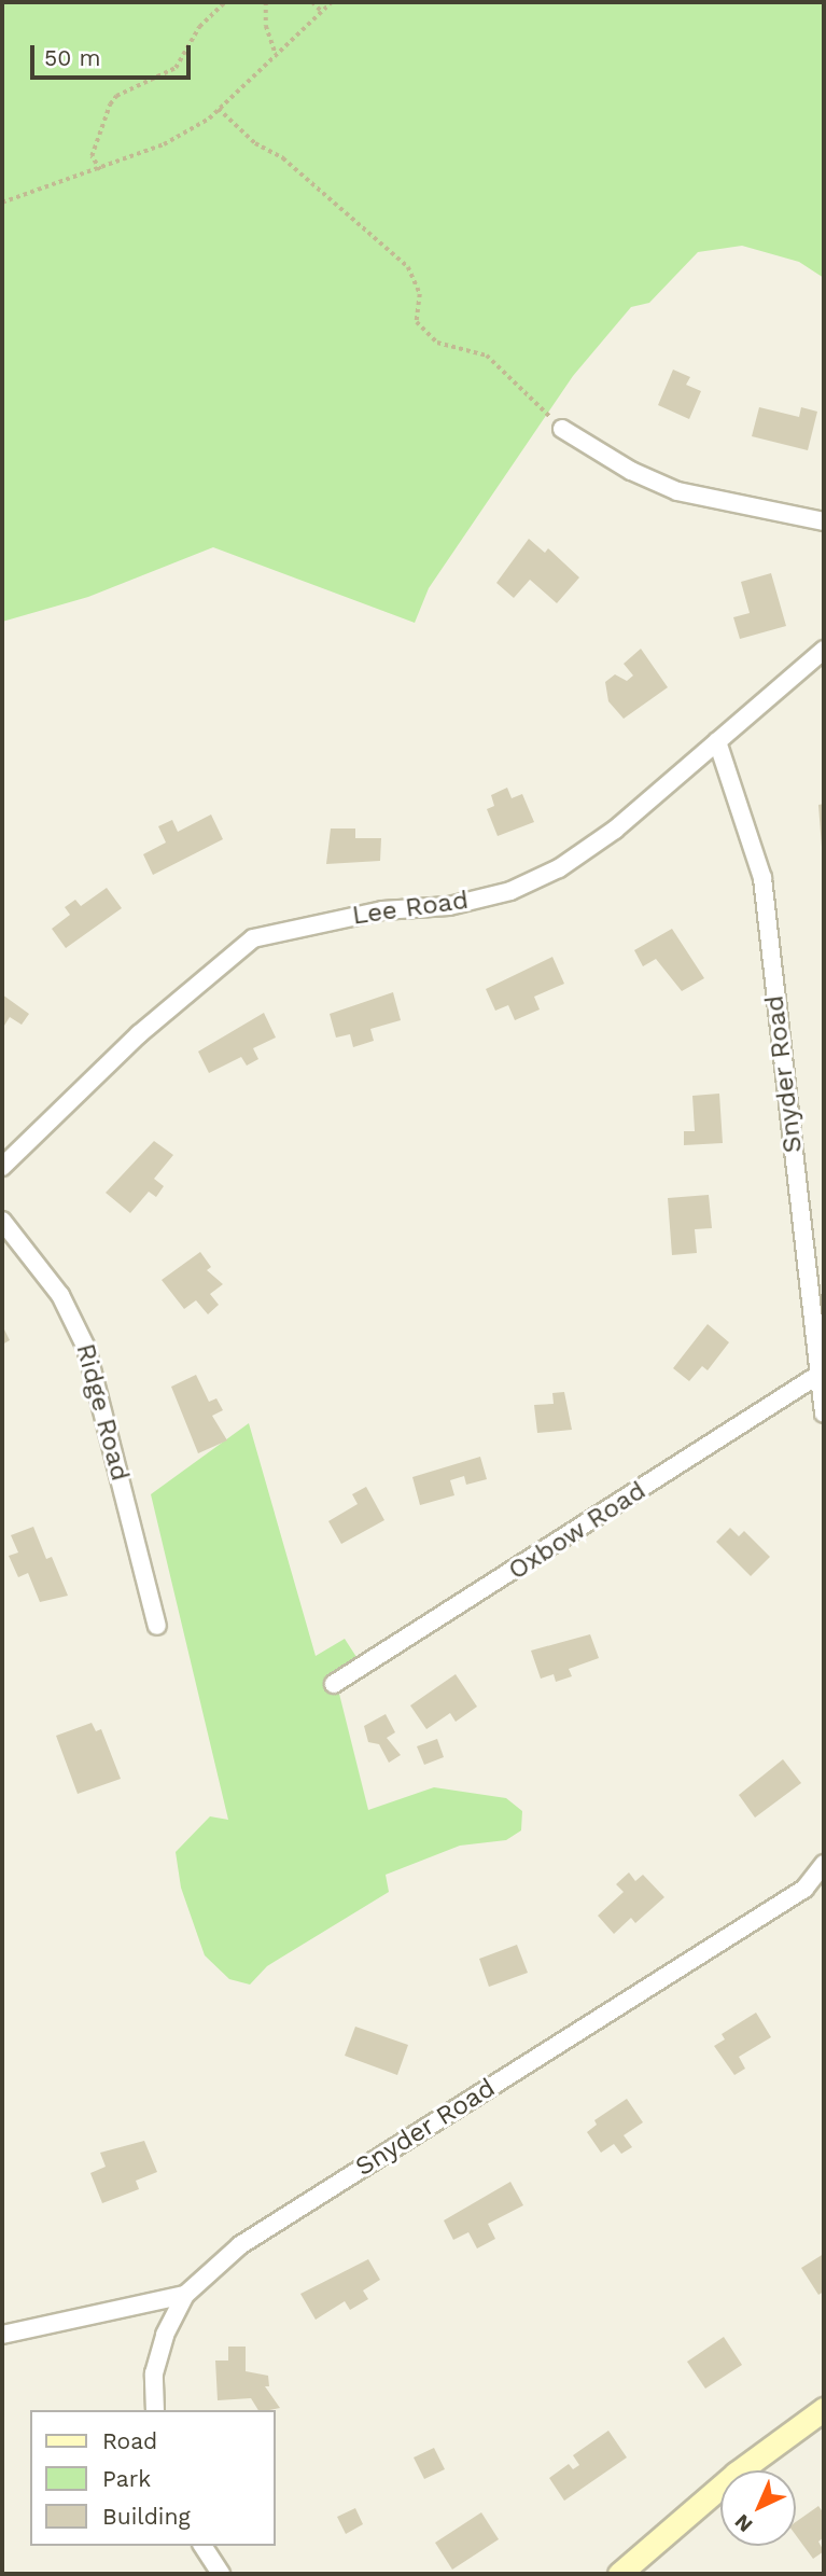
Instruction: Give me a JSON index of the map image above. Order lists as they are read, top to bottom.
{
  "streets": {
    "street": [
      "Lee Road",
      "Snyder Road",
      "Ridge Road",
      "Oxbow Road"
    ]
  },
  "crossings": [
    ["Lee Road", "Snyder Road"],
    ["Snyder Road", "Oxbow Road"]
  ],
  "legend": ["Road", "Park", "Building"],
  "scale_bar": "50 m",
  "north": "bottom left"
}
